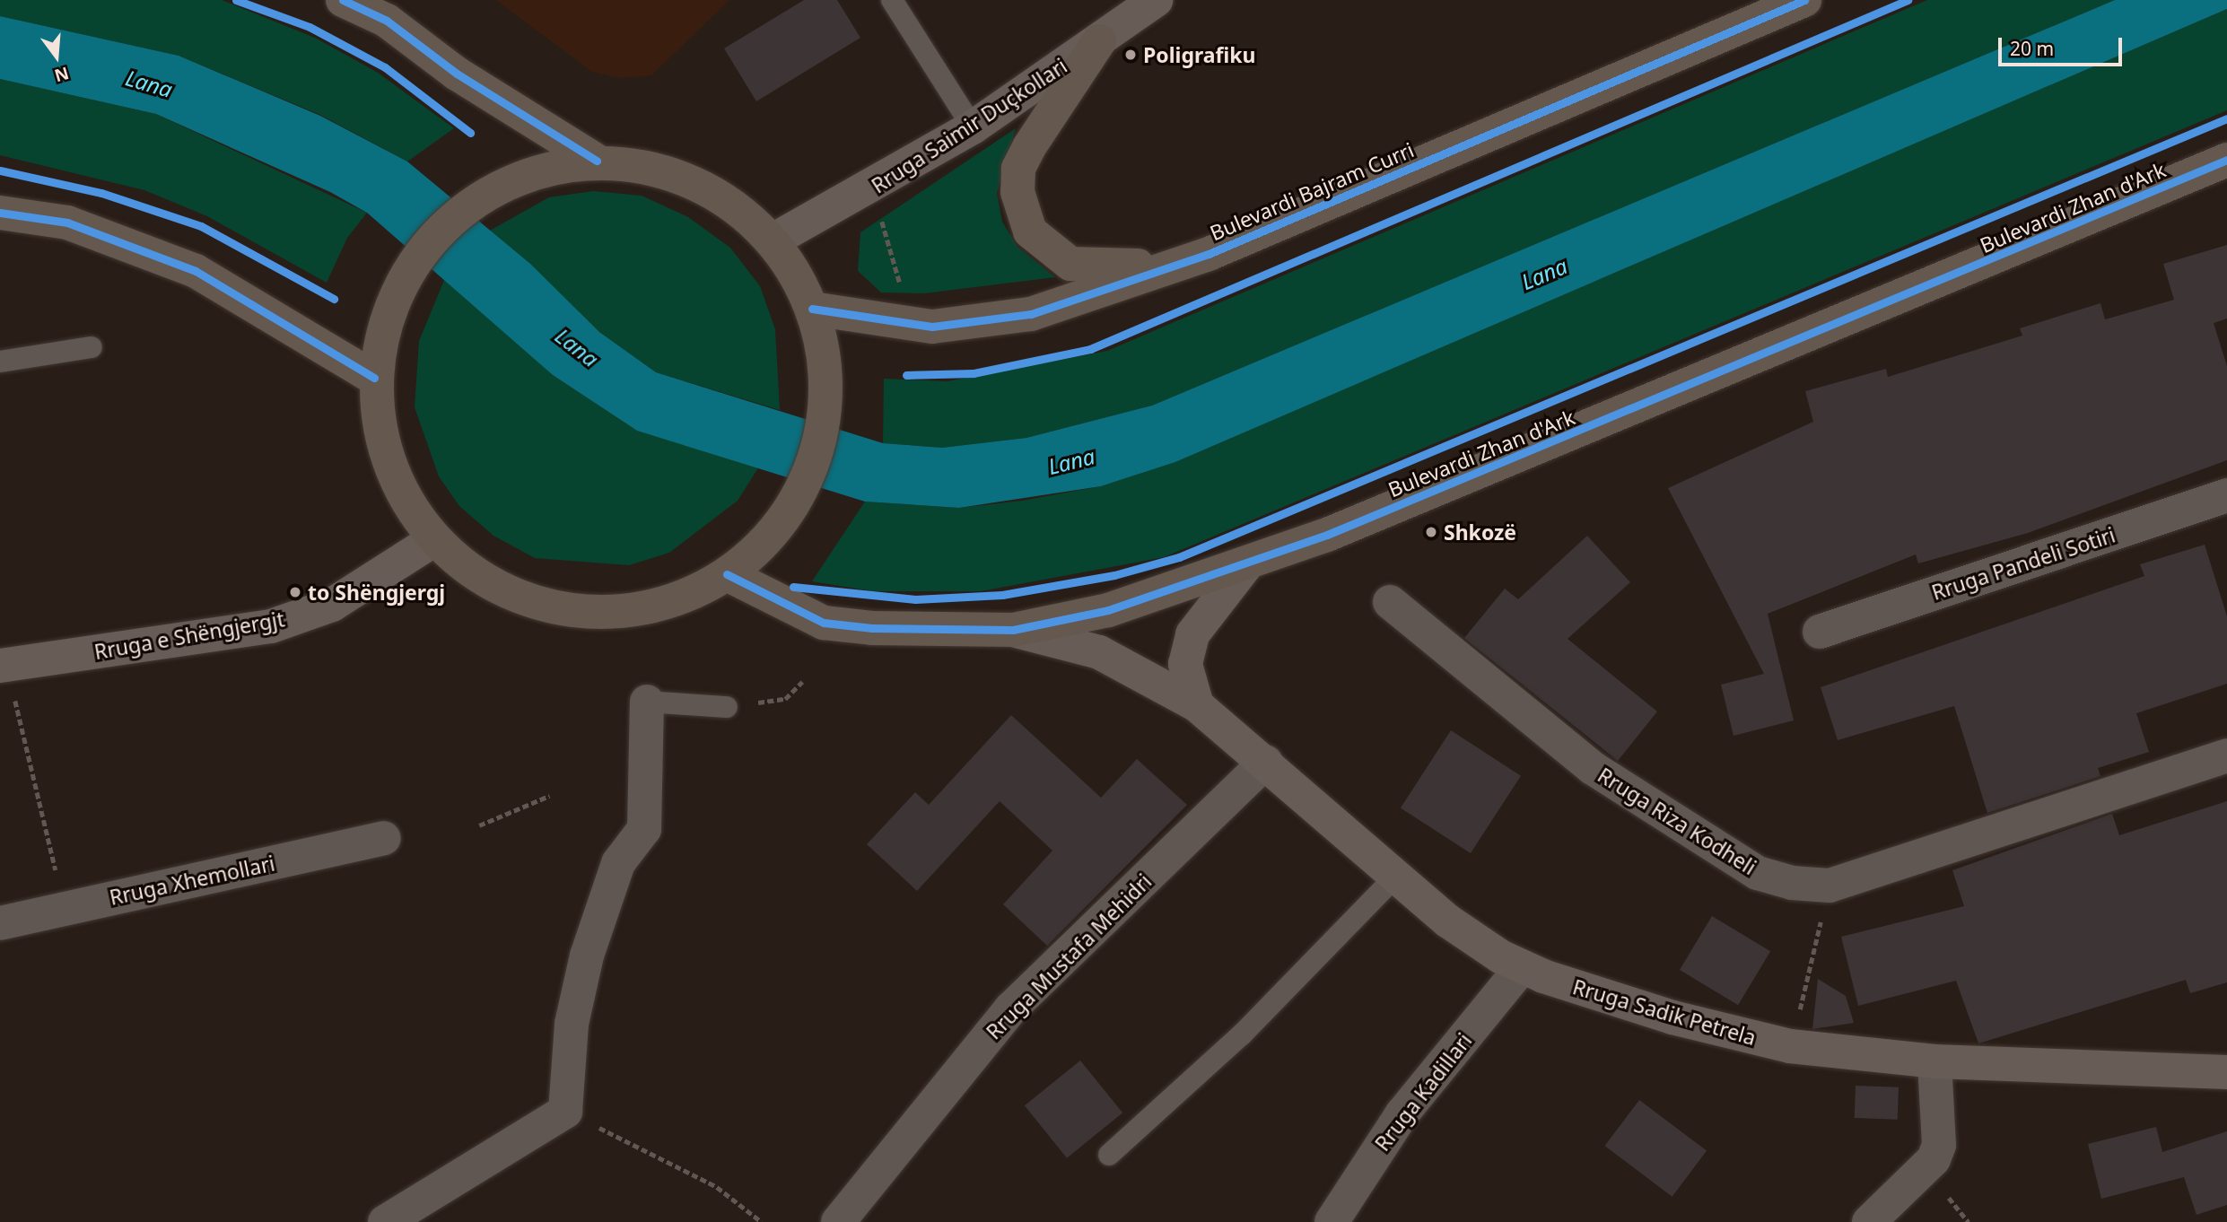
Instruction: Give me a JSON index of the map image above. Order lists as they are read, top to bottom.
{
  "streets": {
    "main road": [
      "Rruga Saimir Duçkollari",
      "Bulevardi Bajram Curri",
      "Bulevardi Zhan d'Ark",
      "Rruga e Shëngjergjt",
      "Rruga Sadik Petrela"
    ],
    "street": [
      "Rruga Pandeli Sotiri",
      "Rruga Riza Kodheli",
      "Rruga Xhemollari",
      "Rruga Mustafa Mehidri",
      "Rruga Kadillari"
    ]
  },
  "crossings": [
    ["Bulevardi Zhan d'Ark", "Rruga Sadik Petrela"],
    ["Rruga Mustafa Mehidri", "Rruga Sadik Petrela"],
    ["Rruga Sadik Petrela", "Rruga Kadillari"]
  ],
  "water": ["Lana"],
  "places": ["Poligrafiku", "Shkozë", "to Shëngjergj"],
  "scale_bar": "20 m",
  "north": "bottom"
}
